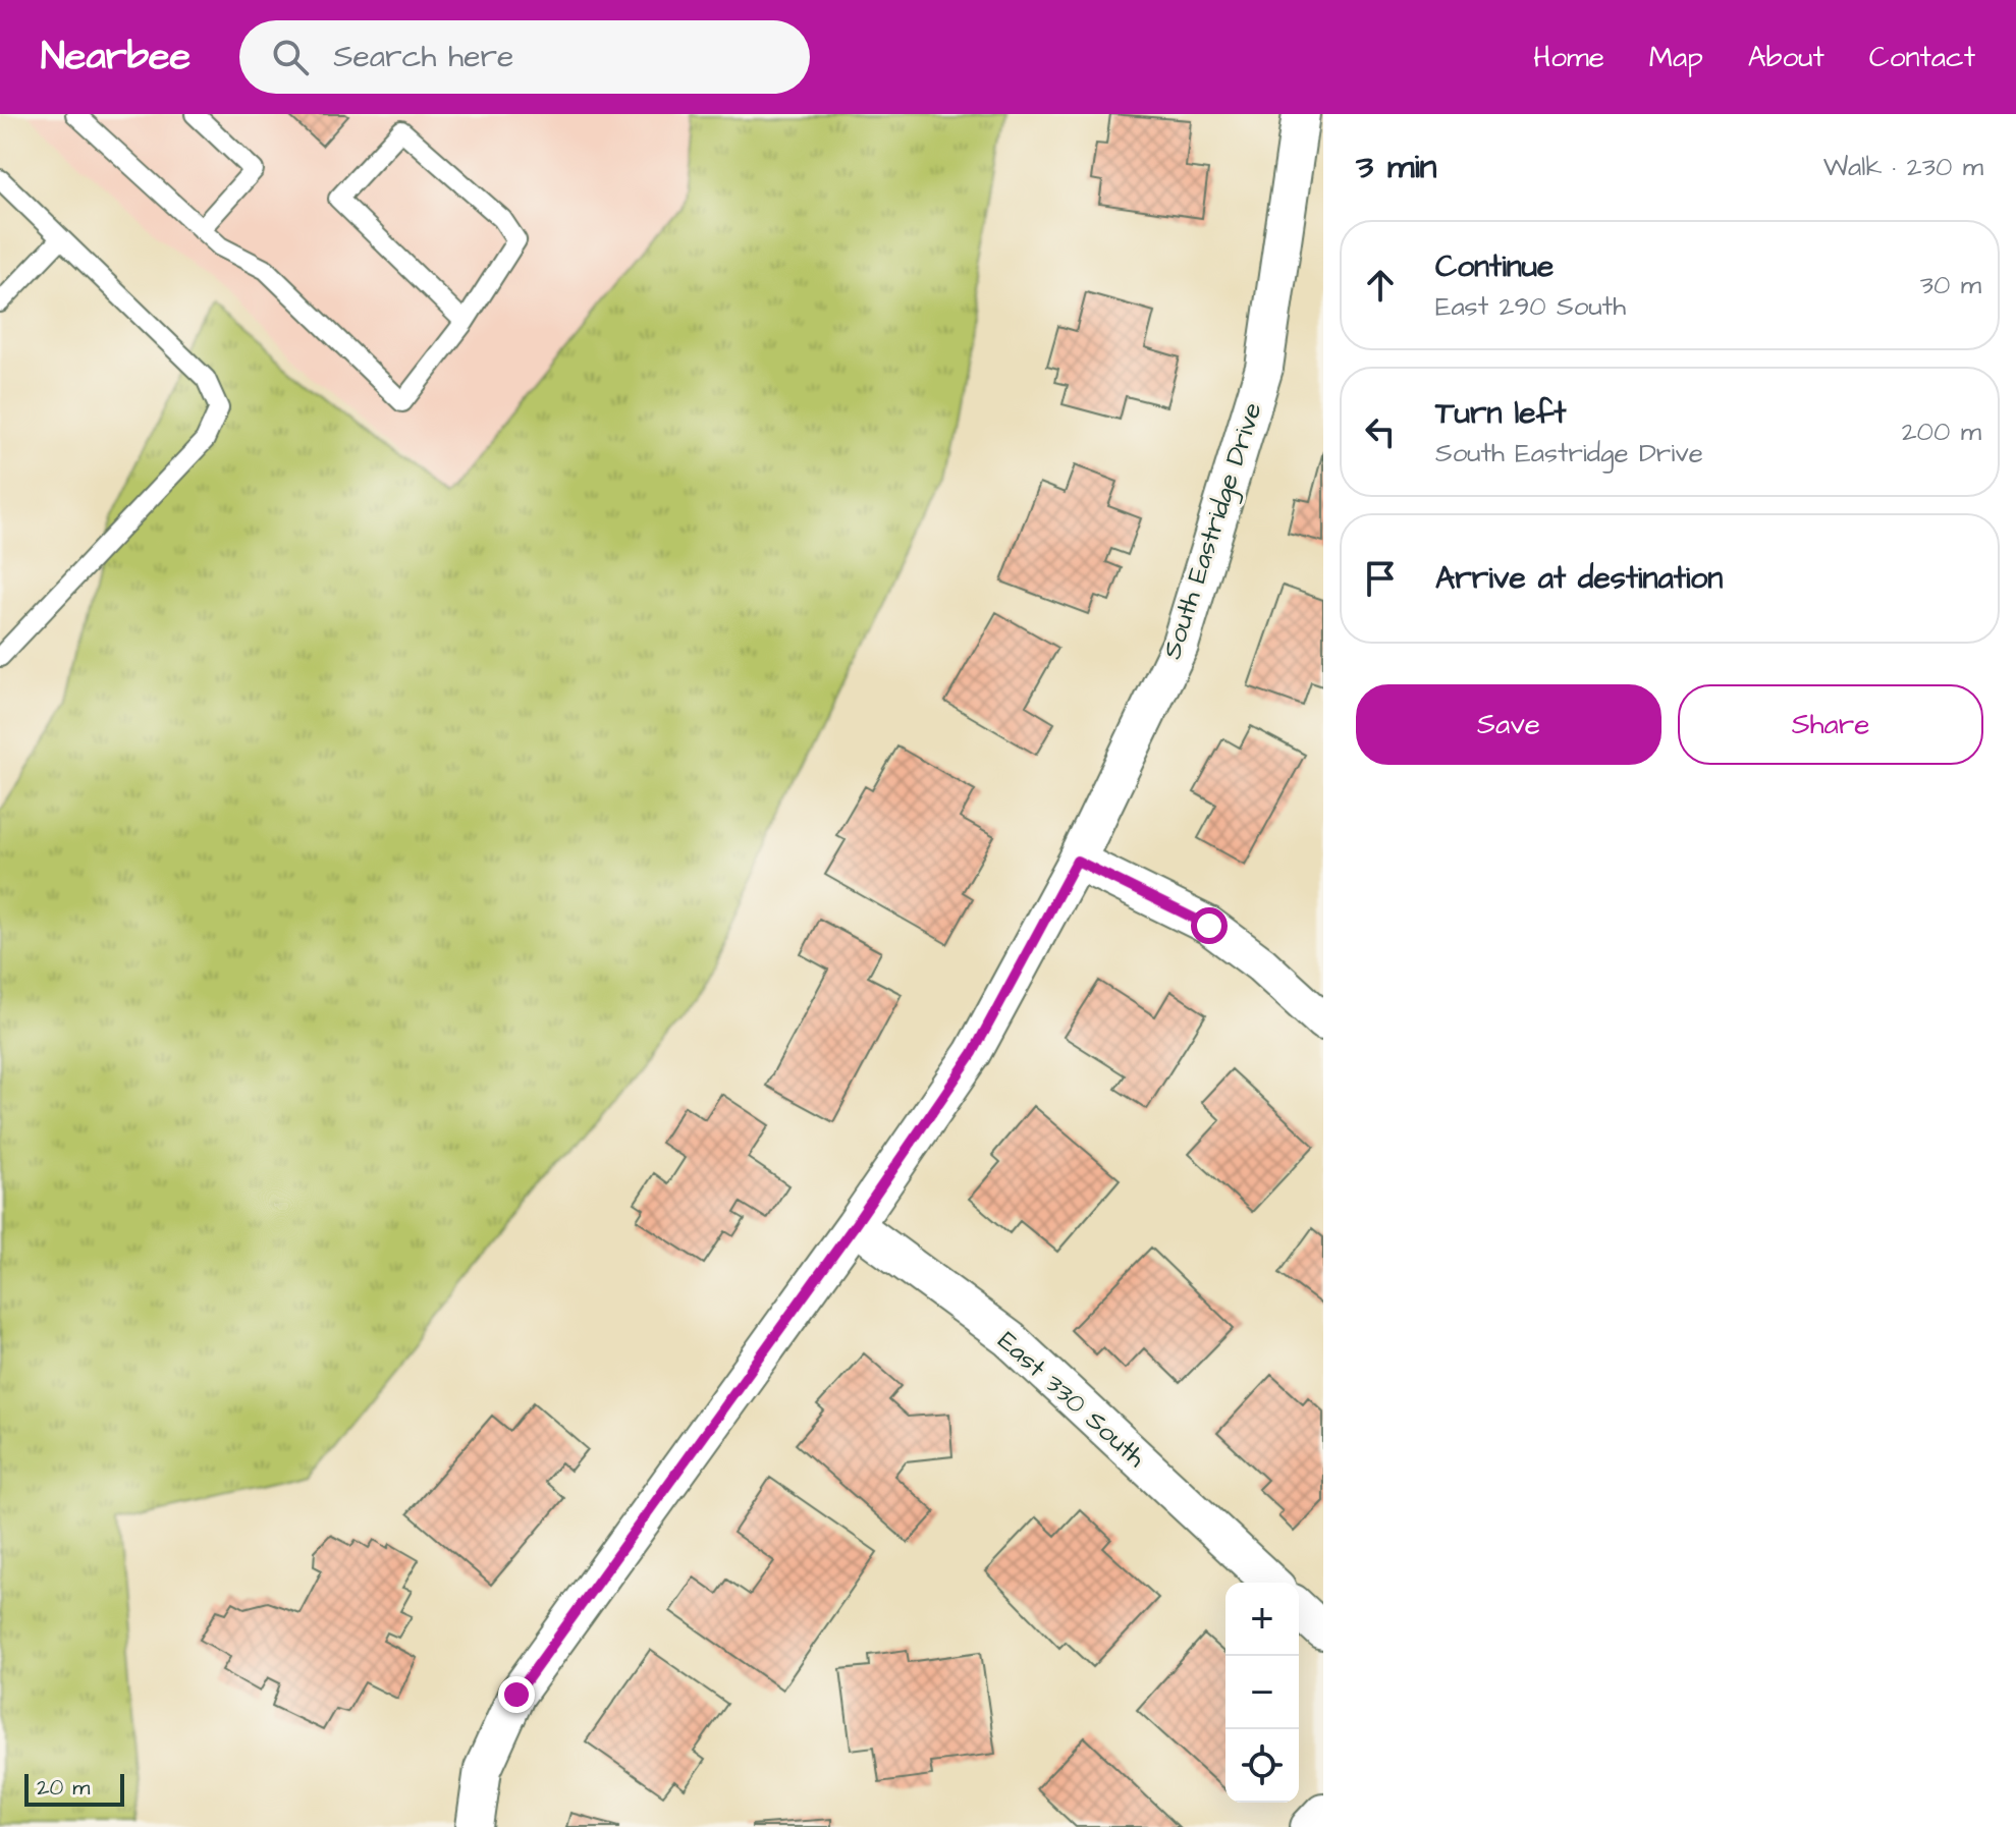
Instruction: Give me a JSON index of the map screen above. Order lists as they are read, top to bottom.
{
  "streets": {
    "street": ["South Eastridge Drive", "East 330 South"]
  },
  "crossings": [
    ["South Eastridge Drive", "East 330 South"]
  ],
  "scale_bar": "20 m",
  "page": {
    "header": "Nearbee",
    "search": "Search here",
    "nav": [
      "Home",
      "Map",
      "About",
      "Contact"
    ],
    "heading": ["3 min", "Walk · 230 m"],
    "list": [
      ["Continue", "East 290 South", "30 m"],
      ["Turn left", "South Eastridge Drive", "200 m"],
      "Arrive at destination"
    ],
    "buttons": ["Save", "Share"],
    "map_buttons": ["+", "−"],
    "scale": "20 m"
  }
}
